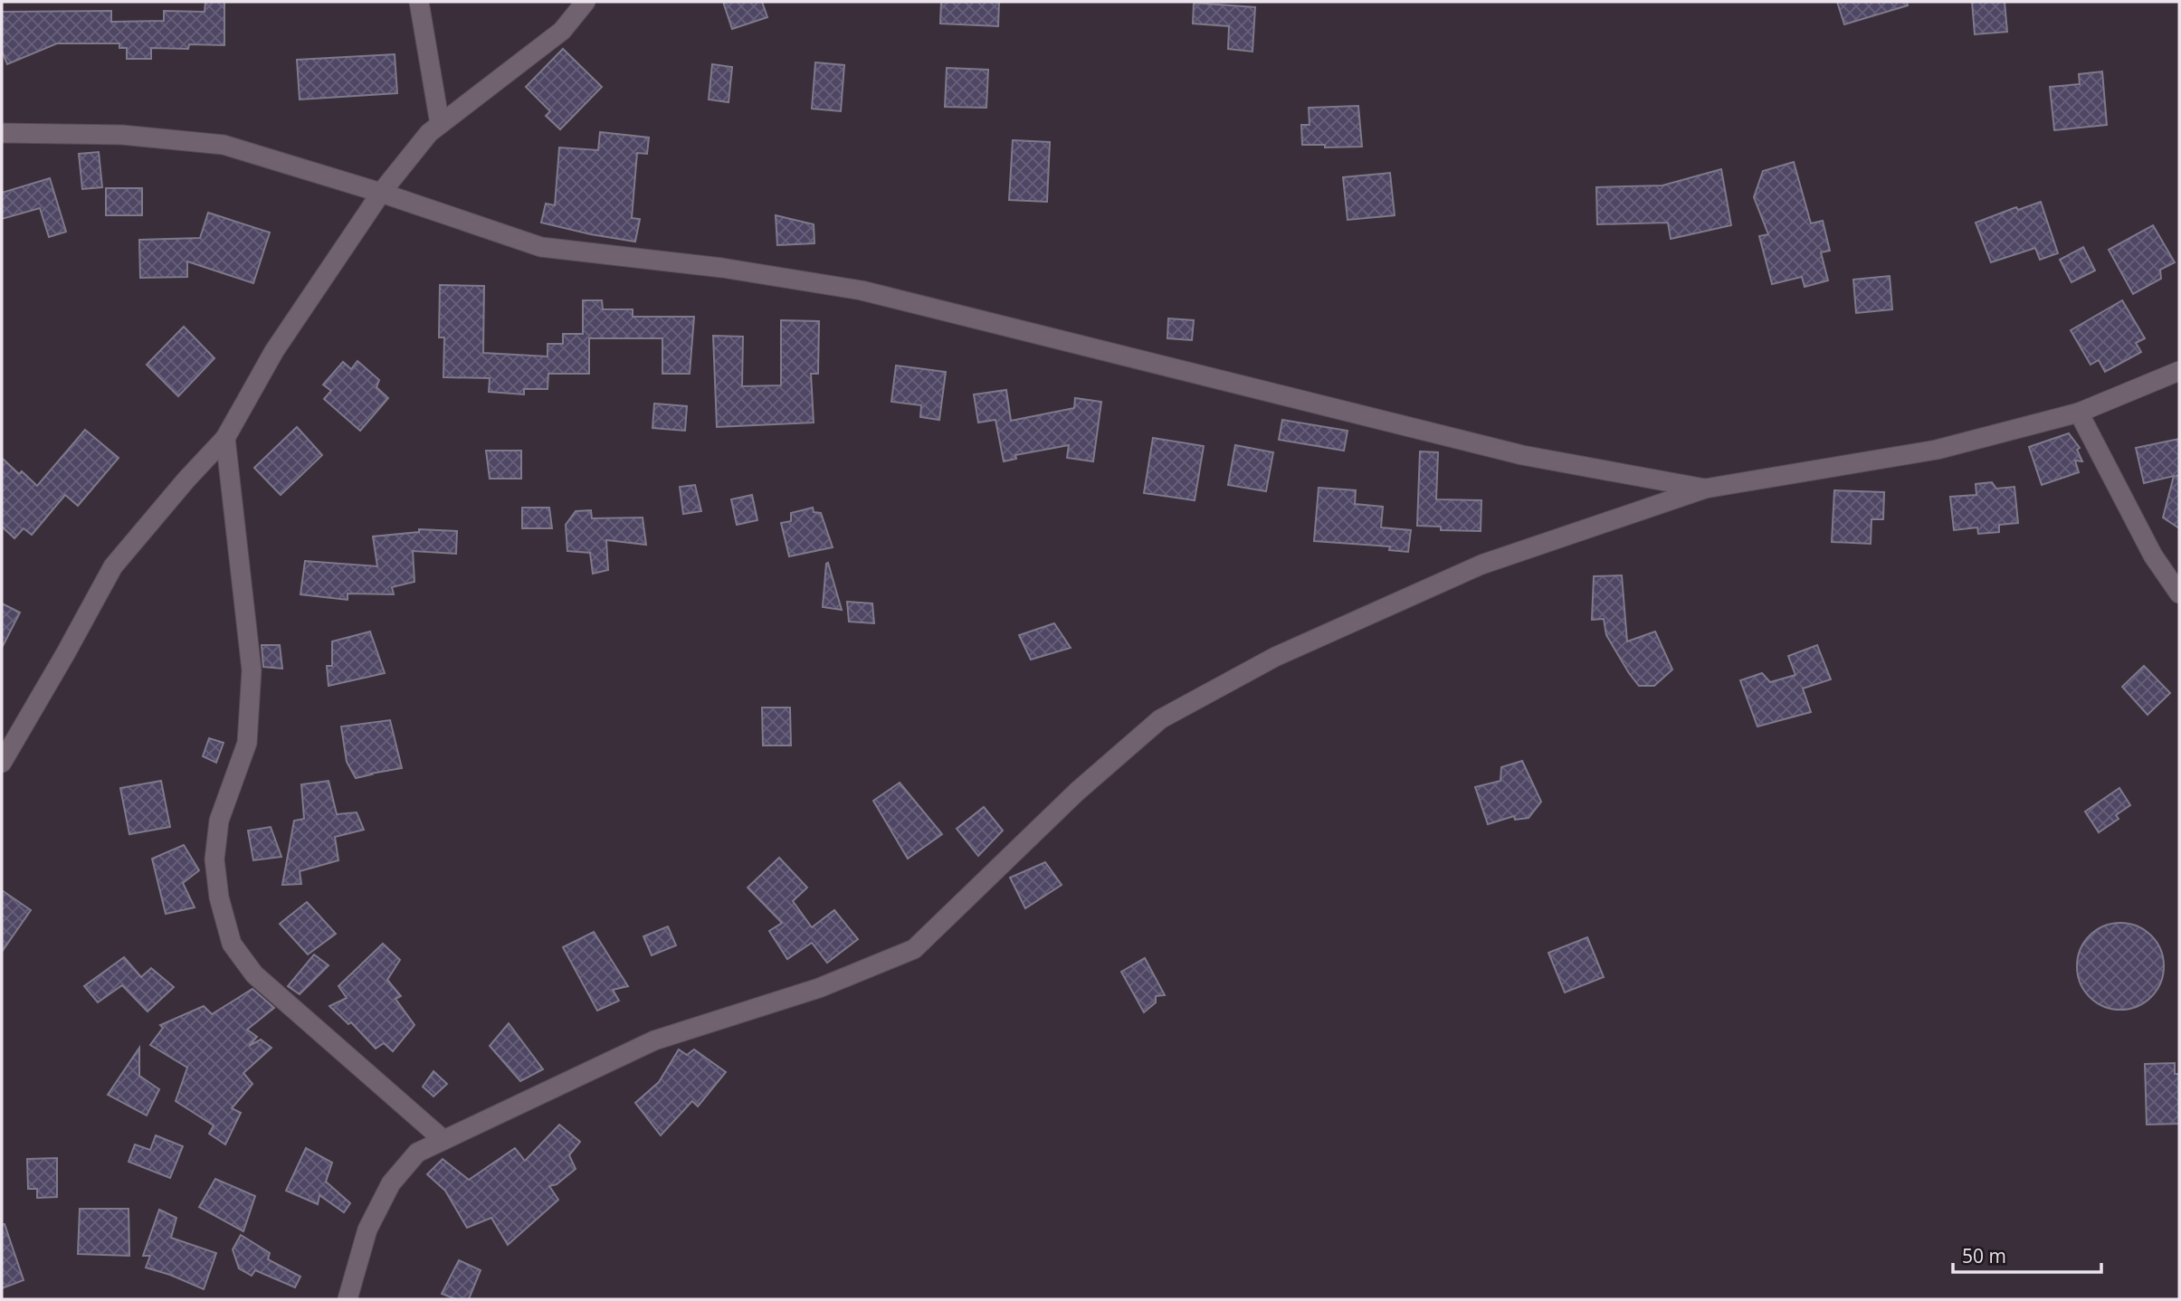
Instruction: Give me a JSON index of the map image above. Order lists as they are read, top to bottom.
{
  "scale_bar": "50 m"
}
